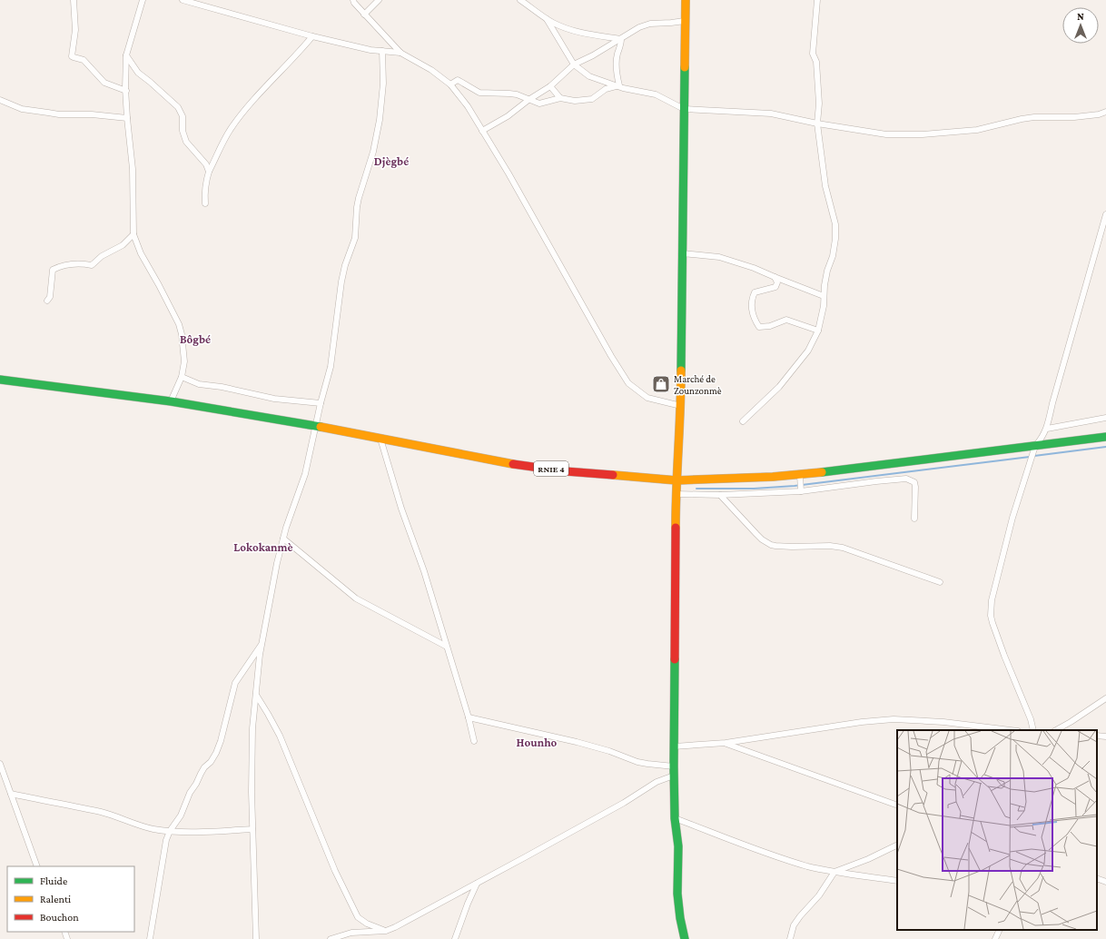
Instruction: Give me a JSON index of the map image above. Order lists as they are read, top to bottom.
{
  "streets": {
    "main road": ["RNIE 4"]
  },
  "districts": [
    "Djègbé",
    "Bôgbé",
    "Lokokanmè",
    "Hounho"
  ],
  "places": {
    "shop": ["Marché de Zounzonmè"]
  },
  "legend": ["Fluide", "Ralenti", "Bouchon"],
  "north": "top"
}
